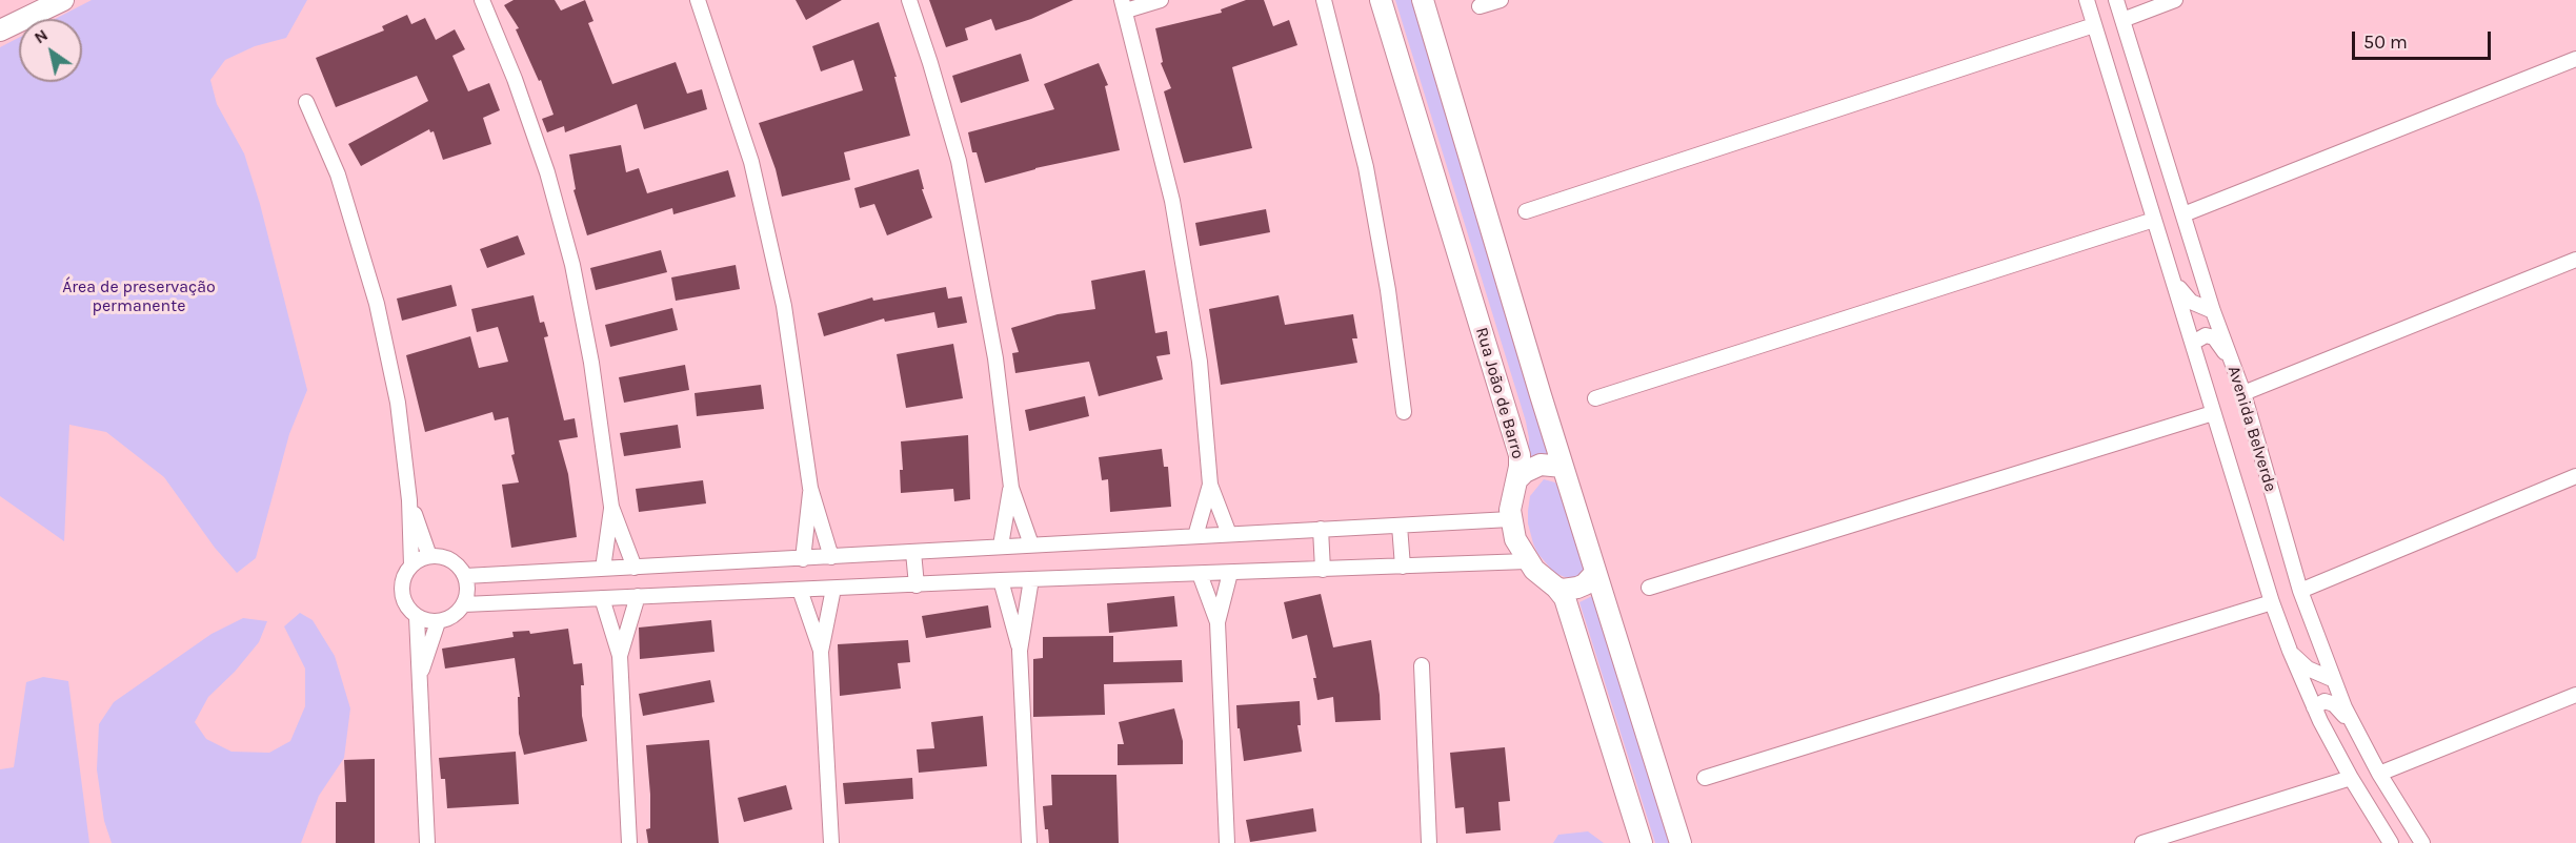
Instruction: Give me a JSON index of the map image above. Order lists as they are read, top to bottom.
{
  "streets": {
    "street": ["Rua João de Barro", "Avenida Belverde"]
  },
  "parks": ["Área de preservação permanente"],
  "scale_bar": "50 m",
  "north": "top left"
}
